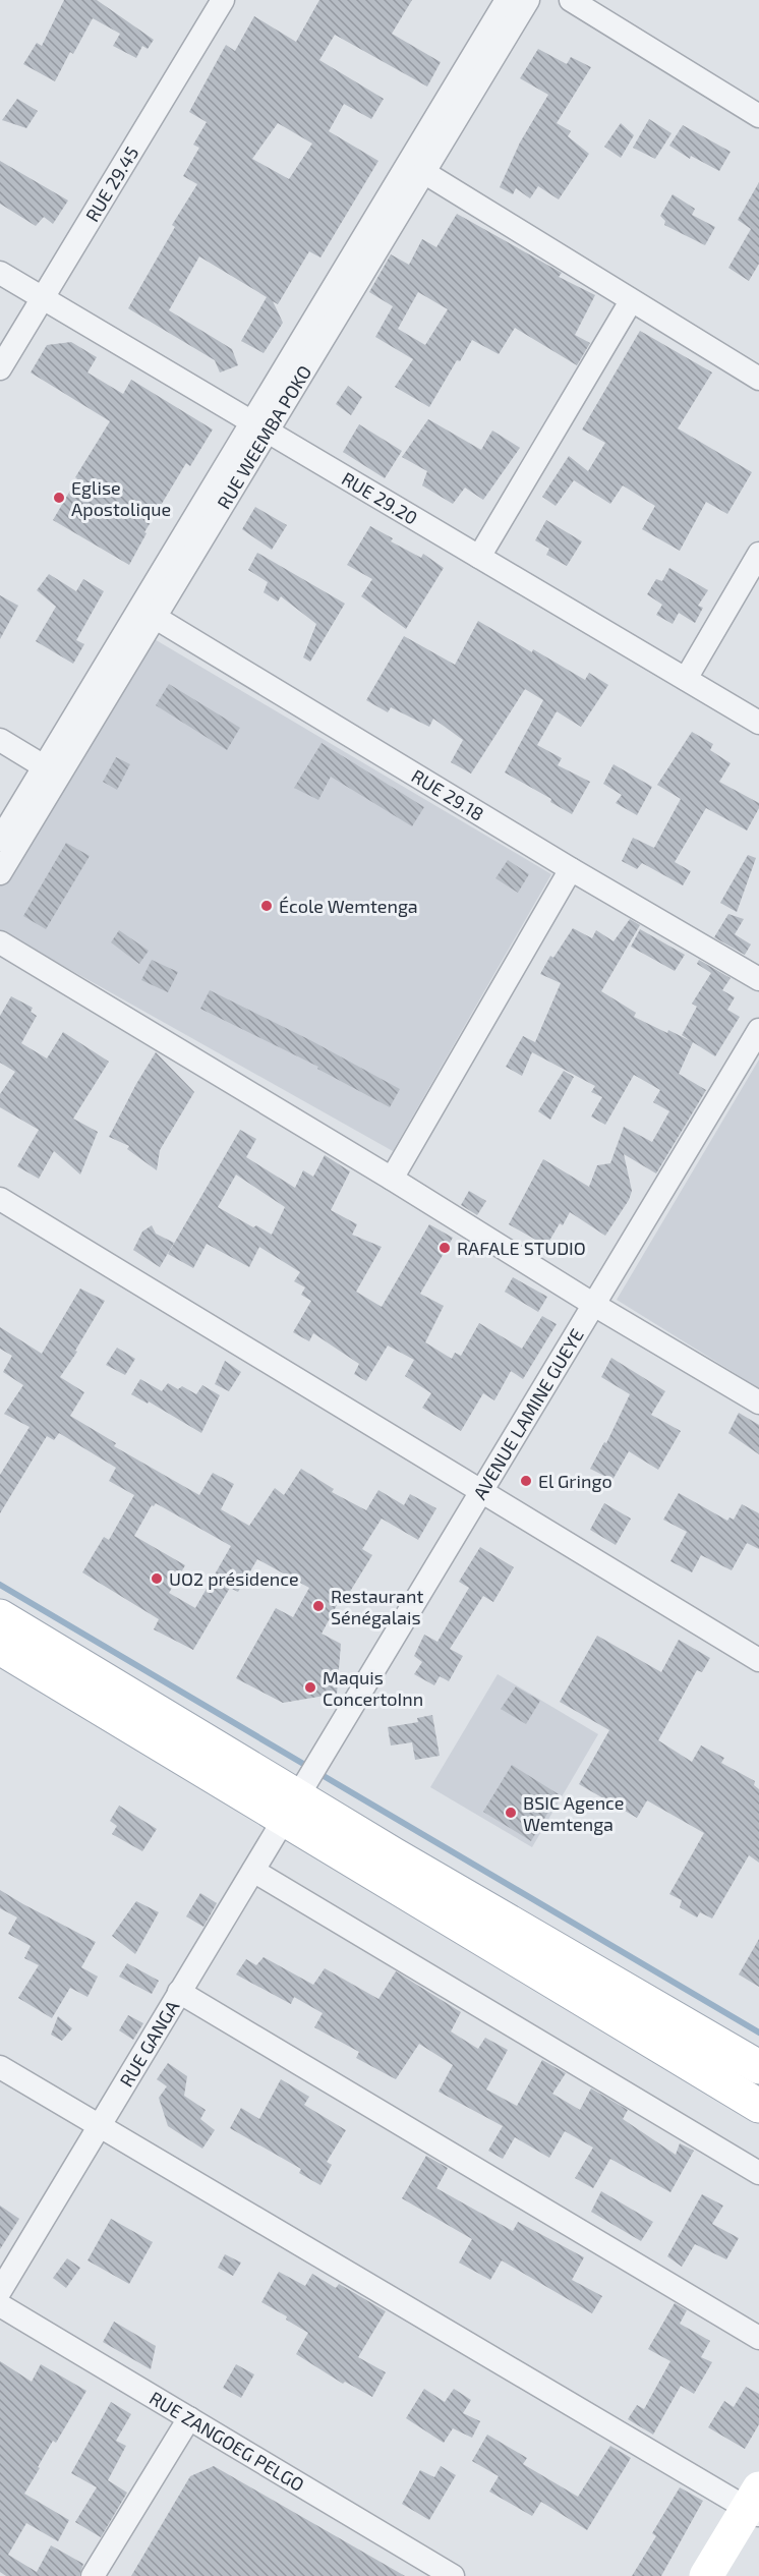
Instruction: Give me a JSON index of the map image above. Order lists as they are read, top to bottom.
{
  "streets": {
    "street": [
      "RUE 29.45",
      "RUE WEEMBA POKO",
      "RUE 29.20",
      "RUE 29.18",
      "AVENUE LAMINE GUEYE",
      "RUE GANGA",
      "RUE ZANGOEG PELGO"
    ]
  },
  "crossings": [
    ["RUE 29.45", "RUE 29.20"],
    ["RUE WEEMBA POKO", "RUE 29.20"],
    ["RUE WEEMBA POKO", "RUE 29.18"],
    ["AVENUE LAMINE GUEYE", "RUE GANGA"]
  ],
  "places": [
    "Eglise Apostolique",
    "École Wemtenga",
    "RAFALE STUDIO",
    "El Gringo",
    "UO2 présidence",
    "Restaurant Sénégalais",
    "Maquis ConcertoInn",
    "BSIC Agence Wemtenga"
  ]
}
